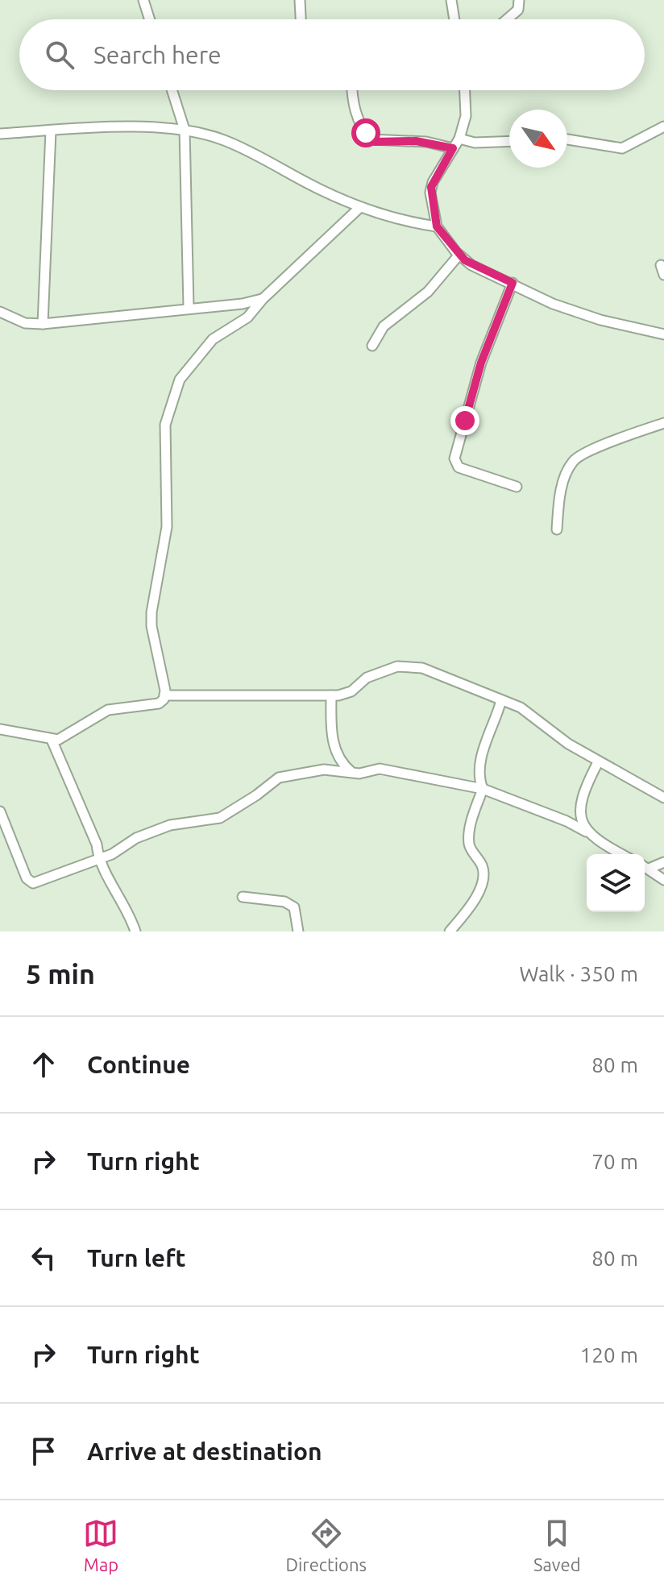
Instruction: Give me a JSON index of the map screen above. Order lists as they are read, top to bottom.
{
  "north": "bottom right",
  "page": {
    "search": "Search here",
    "heading": ["5 min", "Walk · 350 m"],
    "list": [
      ["Continue", "80 m"],
      ["Turn right", "70 m"],
      ["Turn left", "80 m"],
      ["Turn right", "120 m"],
      "Arrive at destination"
    ],
    "nav": ["Map", "Directions", "Saved"]
  }
}
